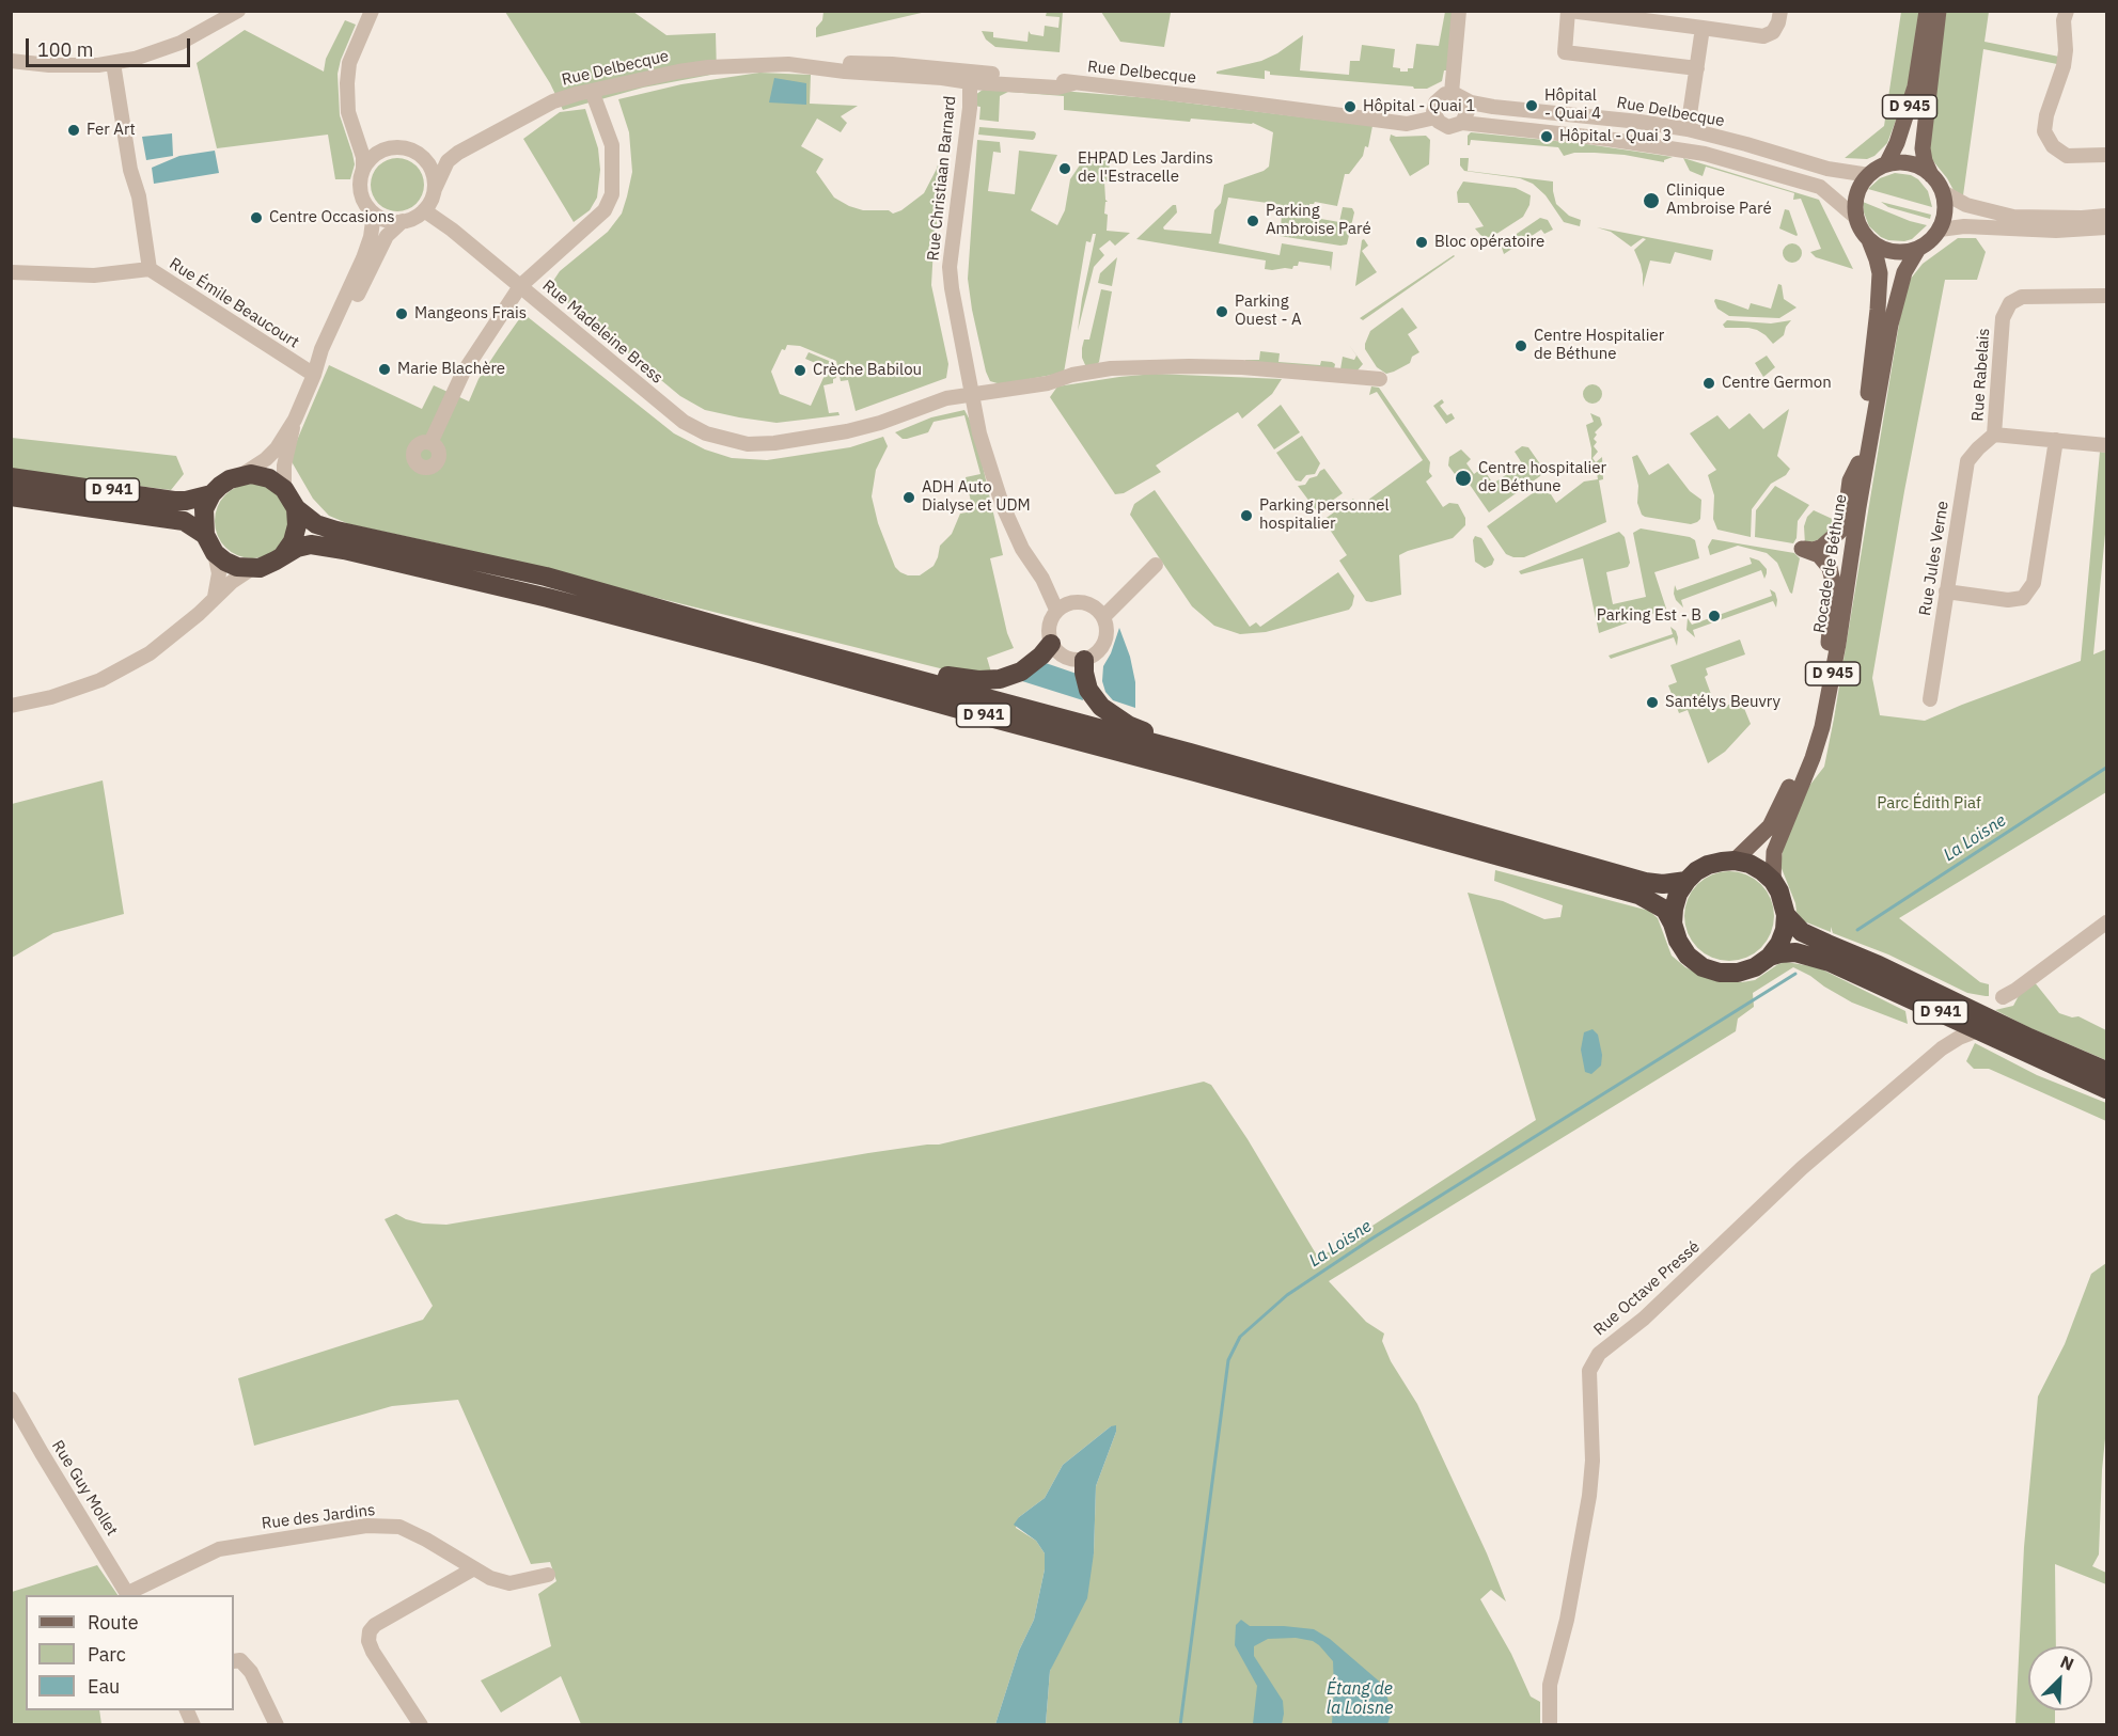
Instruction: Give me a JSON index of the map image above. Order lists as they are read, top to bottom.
{
  "streets": {
    "highway": ["D 941"],
    "main road": ["D 945", "Rocade de Béthune"],
    "street": [
      "Rue Delbecque",
      "Rue Christiaan Barnard",
      "Rue Émile Beaucourt",
      "Rue Madeleine Bress",
      "Rue Rabelais",
      "Rue Jules Verne",
      "Rue Octave Pressé",
      "Rue Guy Mollet",
      "Rue des Jardins"
    ]
  },
  "crossings": [
    ["Rue Delbecque", "D 945"],
    ["Rue Delbecque", "Rue Christiaan Barnard"],
    ["Rue Delbecque", "Rue Madeleine Bress"],
    ["Rue Delbecque", "Rocade de Béthune"],
    ["D 945", "Rocade de Béthune"],
    ["Rue Christiaan Barnard", "Rue Madeleine Bress"],
    ["Rue Rabelais", "Rue Jules Verne"],
    ["D 941", "Rocade de Béthune"],
    ["D 941", "Rue Octave Pressé"],
    ["Rue Guy Mollet", "Rue des Jardins"]
  ],
  "water": ["La Loisne", "Étang de la Loisne"],
  "parks": ["Parc Édith Piaf"],
  "places": [
    "Hôpital - Quai 4",
    "Hôpital - Quai 1",
    "Fer Art",
    "Hôpital - Quai 3",
    "EHPAD Les Jardins de l'Estracelle",
    "Clinique Ambroise Paré",
    "Centre Occasions",
    "Parking Ambroise Paré",
    "Bloc opératoire",
    "Parking Ouest - A",
    "Mangeons Frais",
    "Centre Hospitalier de Béthune",
    "Marie Blachère",
    "Crèche Babilou",
    "Centre Germon",
    "Centre hospitalier de Béthune",
    "ADH Auto Dialyse et UDM",
    "Parking personnel hospitalier",
    "Parking Est - B",
    "Santélys Beuvry"
  ],
  "legend": ["Route", "Parc", "Eau"],
  "scale_bar": "100 m",
  "north": "top right"
}
